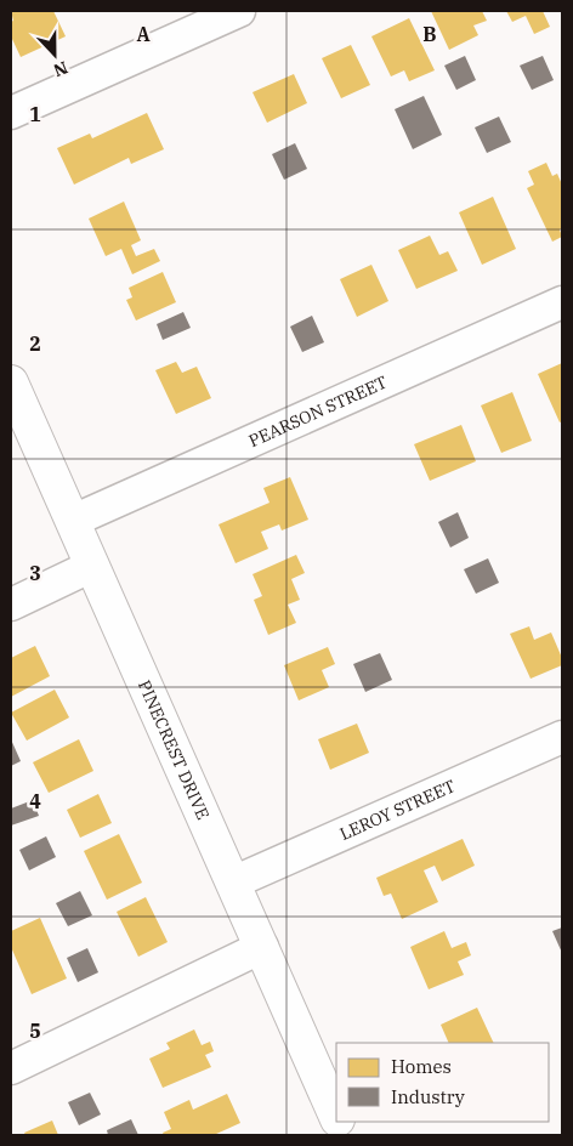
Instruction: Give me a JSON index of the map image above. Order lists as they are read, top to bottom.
{
  "streets": {
    "street": ["PEARSON STREET", "PINECREST DRIVE", "LEROY STREET"]
  },
  "crossings": [
    ["PEARSON STREET", "PINECREST DRIVE"],
    ["PINECREST DRIVE", "LEROY STREET"]
  ],
  "legend": ["Homes", "Industry"],
  "north": "bottom",
  "grid": {
    "columns": ["A", "B"],
    "rows": [
      "1",
      "2",
      "3",
      "4",
      "5"
    ]
  }
}
